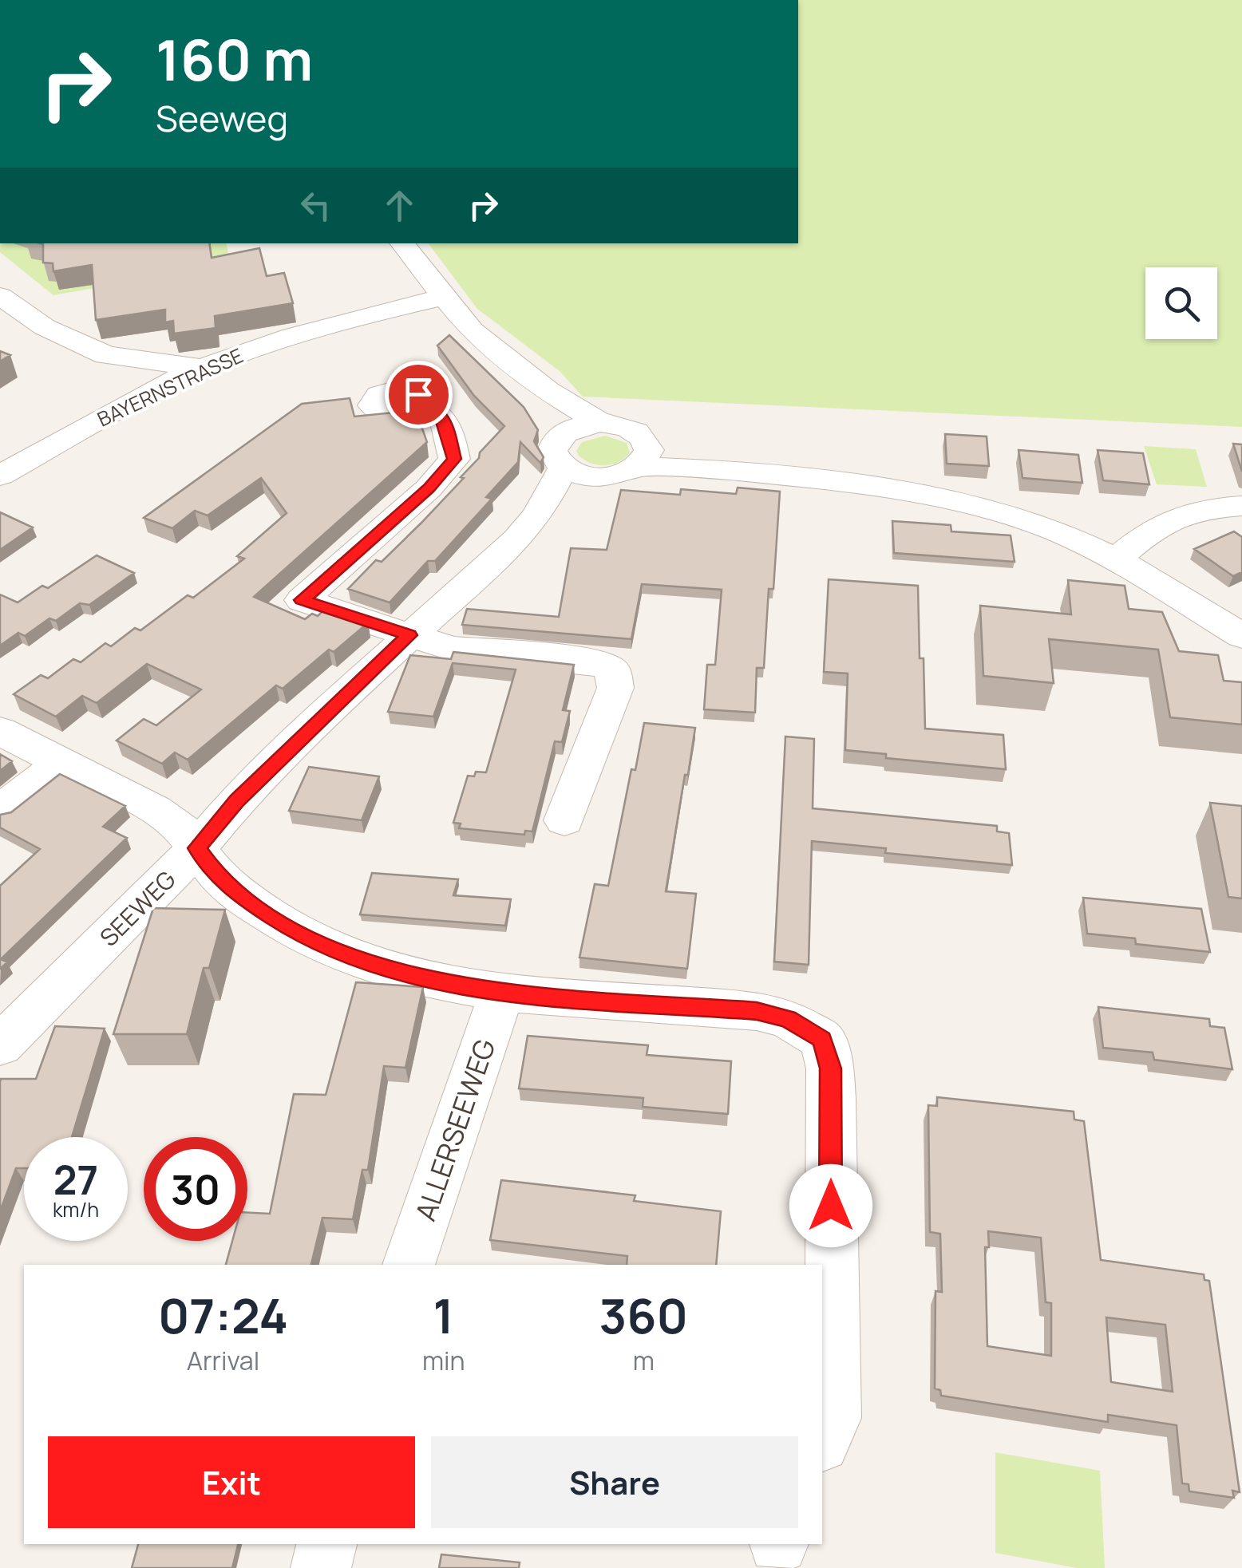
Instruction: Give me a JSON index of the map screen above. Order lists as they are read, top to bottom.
{
  "streets": {
    "street": ["BAYERNSTRASSE", "SEEWEG", "ALLERSEEWEG"]
  },
  "page": {
    "turn": ["160 m", "Seeweg"],
    "speed": "27 km/h",
    "limit": "30",
    "eta": [
      "07:24",
      "Arrival",
      "1",
      "min",
      "360",
      "m"
    ],
    "buttons": ["Exit", "Share"]
  }
}
